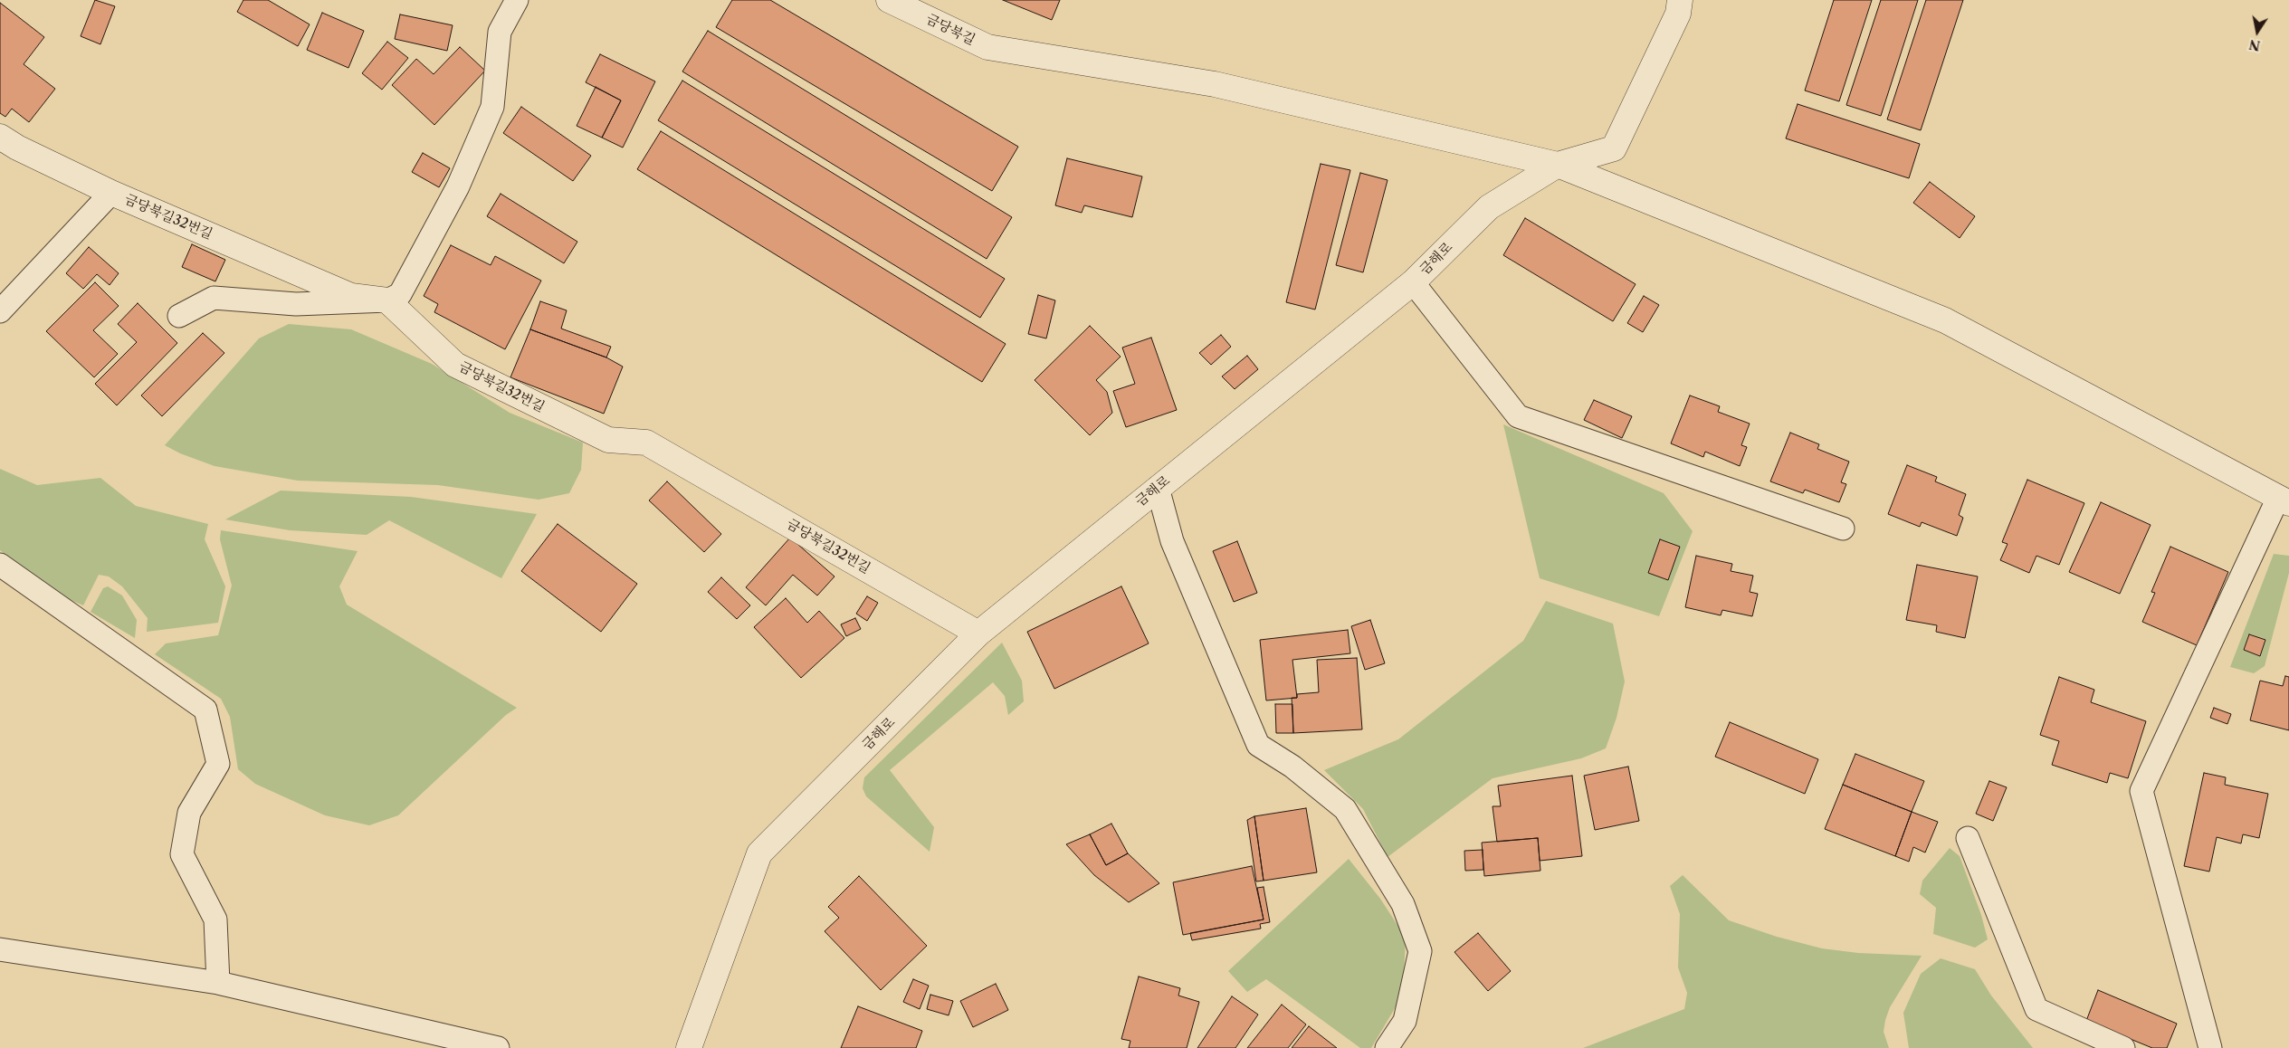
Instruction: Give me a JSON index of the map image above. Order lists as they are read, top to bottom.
{
  "streets": {
    "street": ["금당북길", "금당북길32번길", "금해로"]
  },
  "crossings": [
    ["금당북길", "금해로"],
    ["금당북길32번길", "금해로"]
  ],
  "north": "bottom"
}
